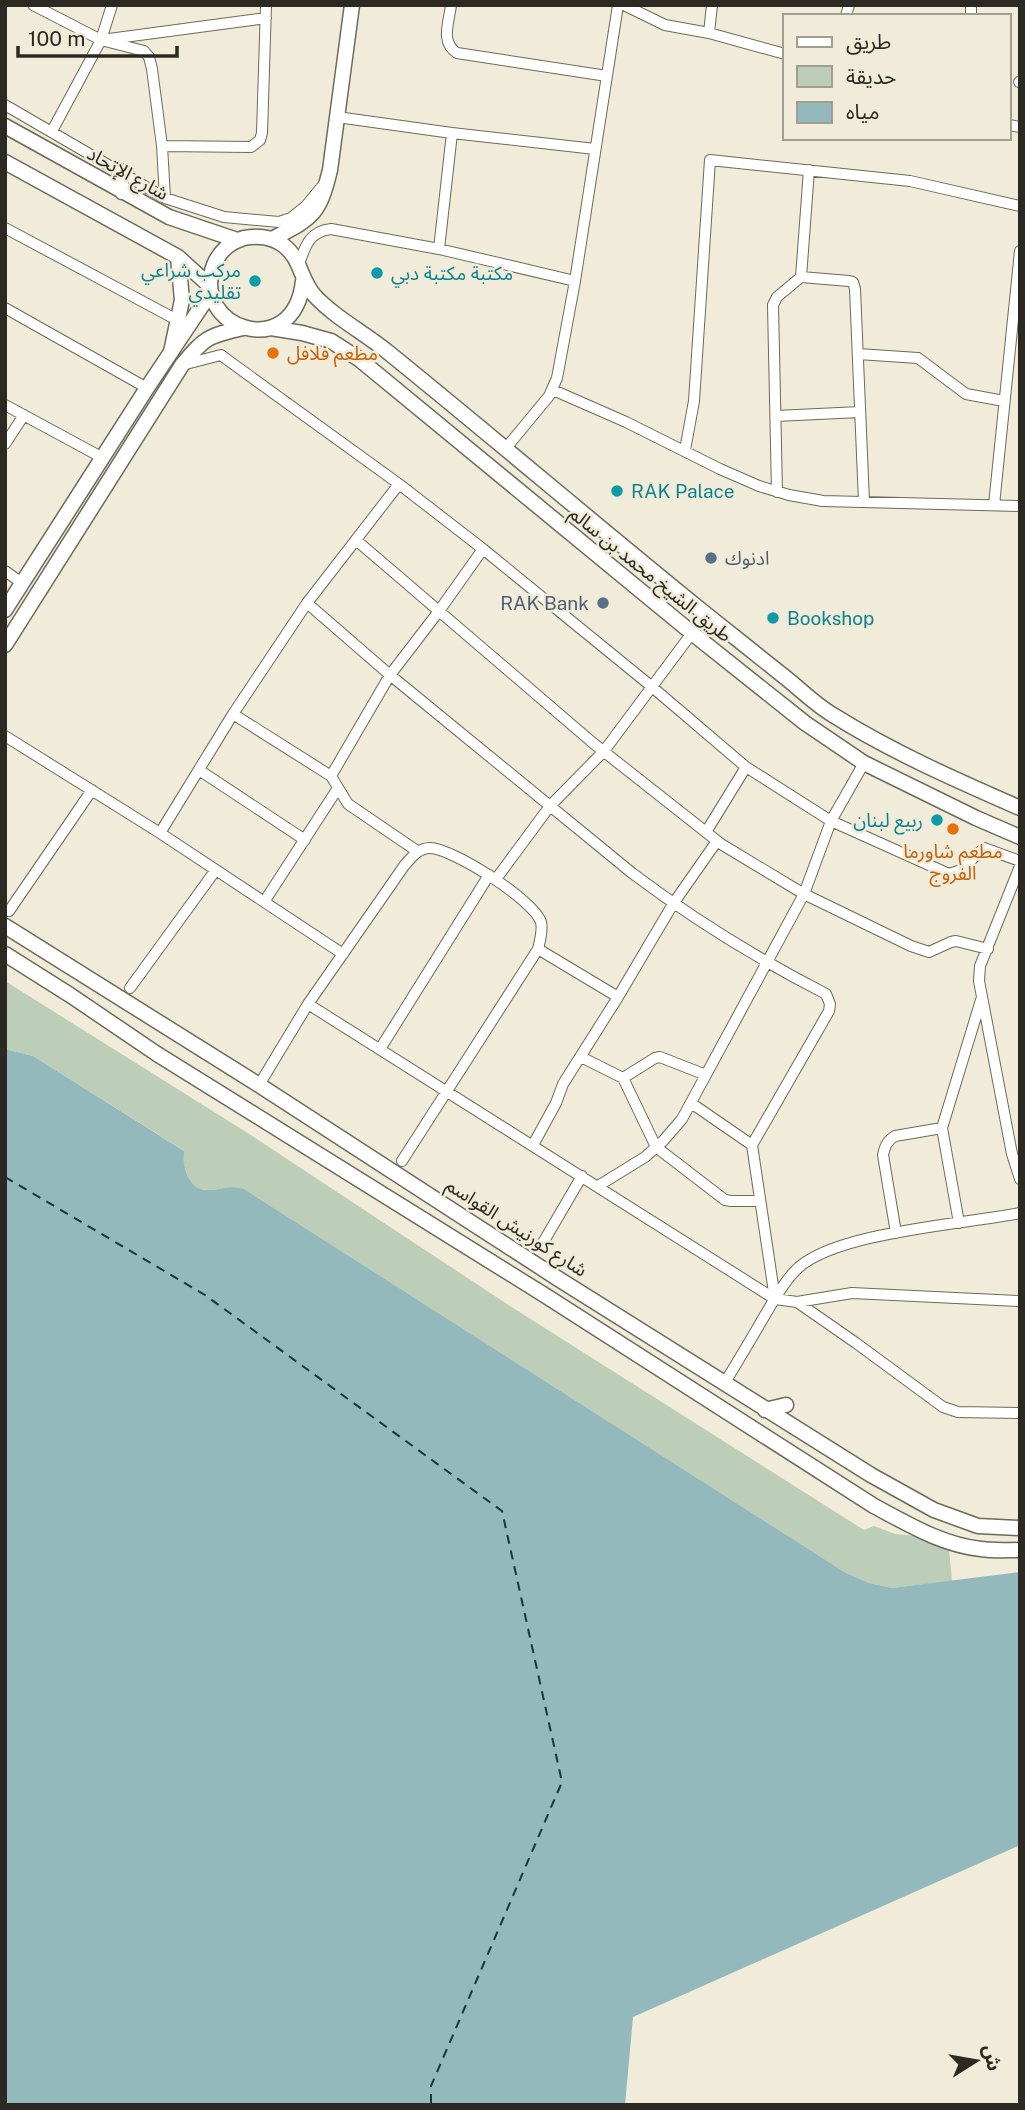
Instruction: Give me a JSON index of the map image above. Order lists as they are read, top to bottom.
{
  "streets": {
    "main road": ["شارع الإتحاد", "طريق الشيخ محمد بن سالم", "شارع كورنيش القواسم"]
  },
  "crossings": [
    ["شارع الإتحاد", "طريق الشيخ محمد بن سالم"]
  ],
  "places": [
    "مكتبة مكتبة دبي",
    "مركب شراعي تقليدي",
    "مطعم فلافل",
    "RAK Palace",
    "ادنوك",
    "RAK Bank",
    "Bookshop",
    "ربيع لبنان",
    "مطعم شاورما الفروج"
  ],
  "legend": ["طريق", "حديقة", "مياه"],
  "scale_bar": "100 m",
  "north": "right"
}
